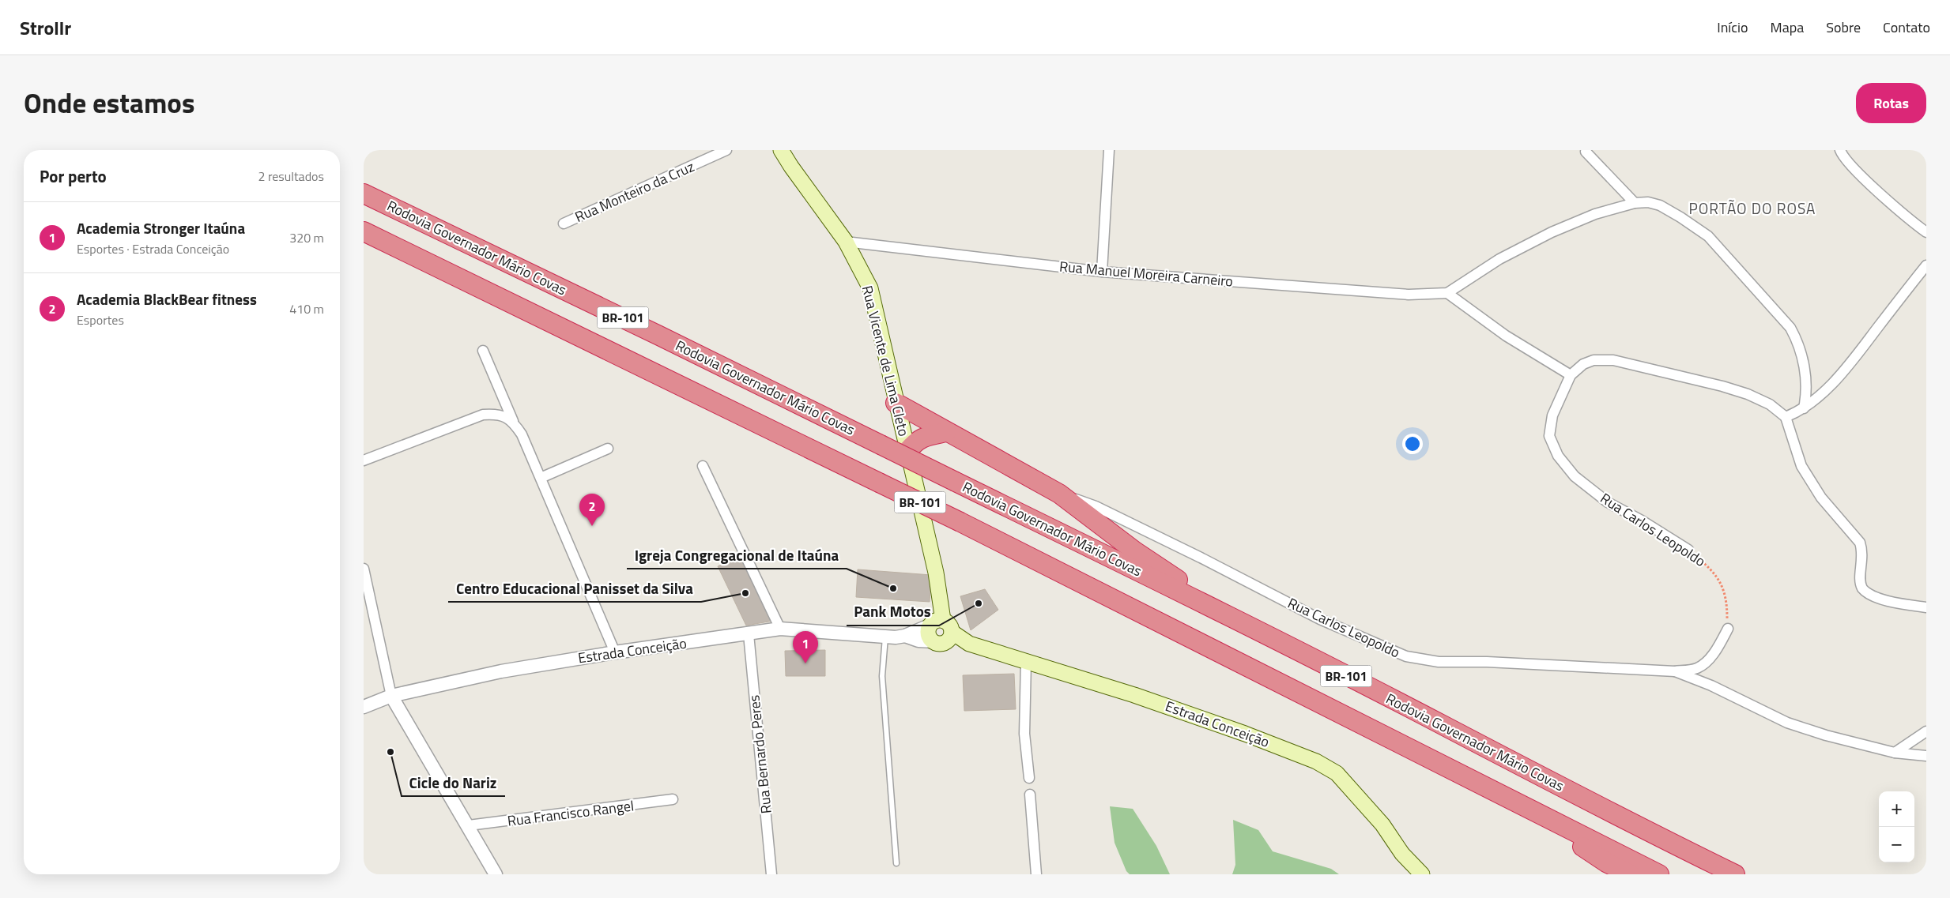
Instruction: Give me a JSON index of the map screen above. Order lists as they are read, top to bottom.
{
  "streets": {
    "highway": ["Rodovia Governador Mário Covas", "BR-101"],
    "main road": ["Rua Vicente de Lima Cleto", "Estrada Conceição"],
    "street": [
      "Rua Monteiro da Cruz",
      "Rua Manuel Moreira Carneiro",
      "Rua Carlos Leopoldo",
      "Rua Bernardo Peres",
      "Rua Francisco Rangel"
    ]
  },
  "crossings": [
    ["Rua Manuel Moreira Carneiro", "Rua Vicente de Lima Cleto"],
    ["Rua Vicente de Lima Cleto", "Estrada Conceição"],
    ["Estrada Conceição", "Rua Bernardo Peres"]
  ],
  "districts": ["PORTÃO DO ROSA"],
  "places": [
    "Igreja Congregacional de Itaúna",
    "Centro Educacional Panisset da Silva",
    "Pank Motos",
    "Cicle do Nariz"
  ],
  "page": {
    "header": "Strollr",
    "nav": [
      "Início",
      "Mapa",
      "Sobre",
      "Contato"
    ],
    "title": "Onde estamos",
    "buttons": "Rotas",
    "heading": ["Por perto", "2 resultados"],
    "list": [
      {
        "mark": "1",
        "name": "Academia Stronger Itaúna",
        "note": "Esportes · Estrada Conceição",
        "value": "320 m"
      },
      {
        "mark": "2",
        "name": "Academia BlackBear fitness",
        "note": "Esportes",
        "value": "410 m"
      }
    ],
    "pins": ["2", "1"],
    "map_buttons": ["+", "−"]
  }
}
